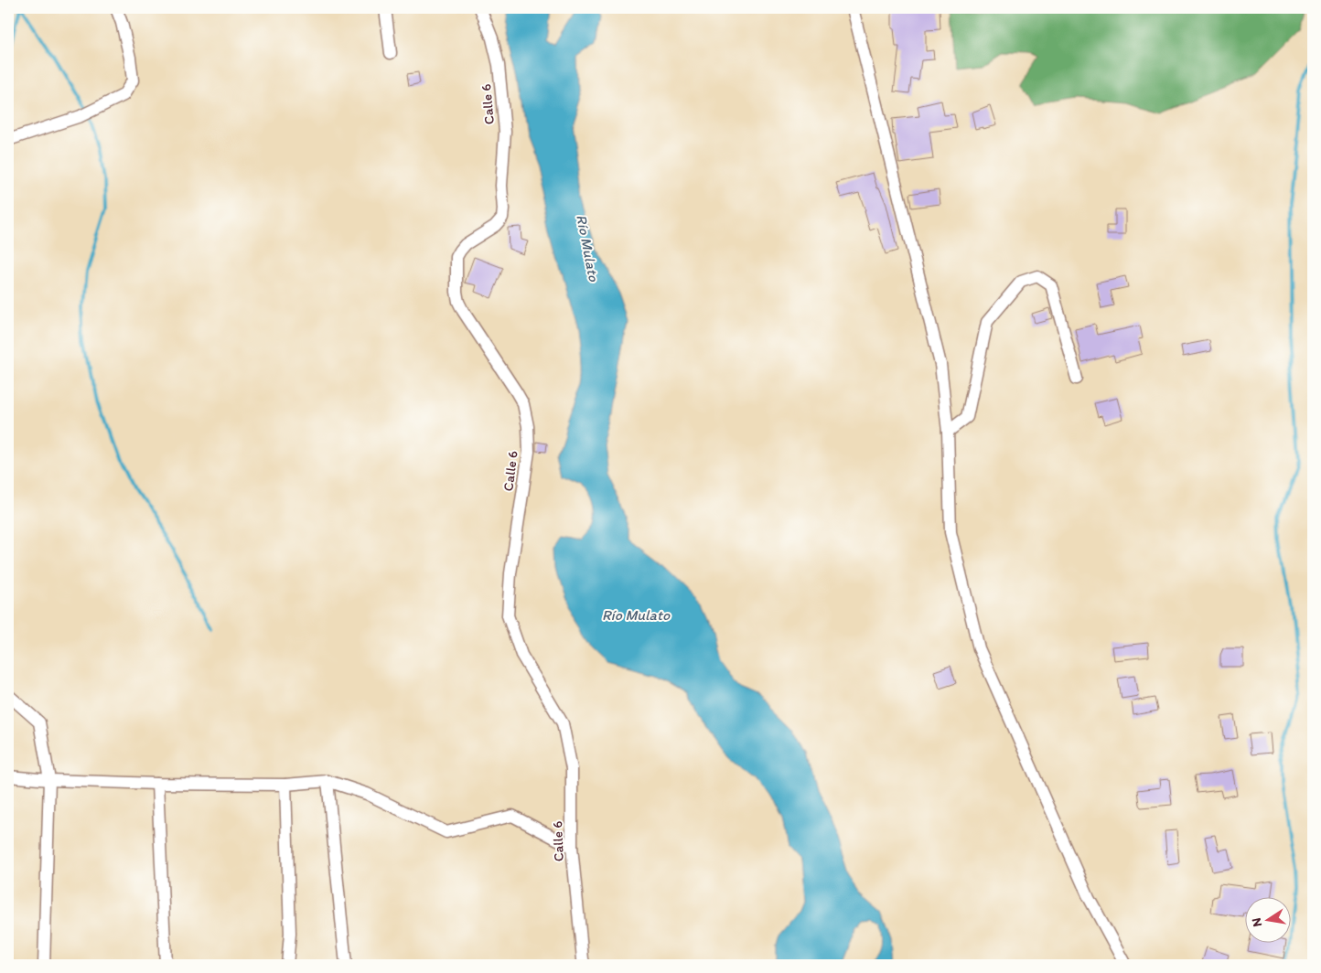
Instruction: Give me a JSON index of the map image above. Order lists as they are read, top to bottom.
{
  "streets": {
    "street": ["Calle 6"]
  },
  "water": ["Río Mulato"],
  "north": "left"
}
